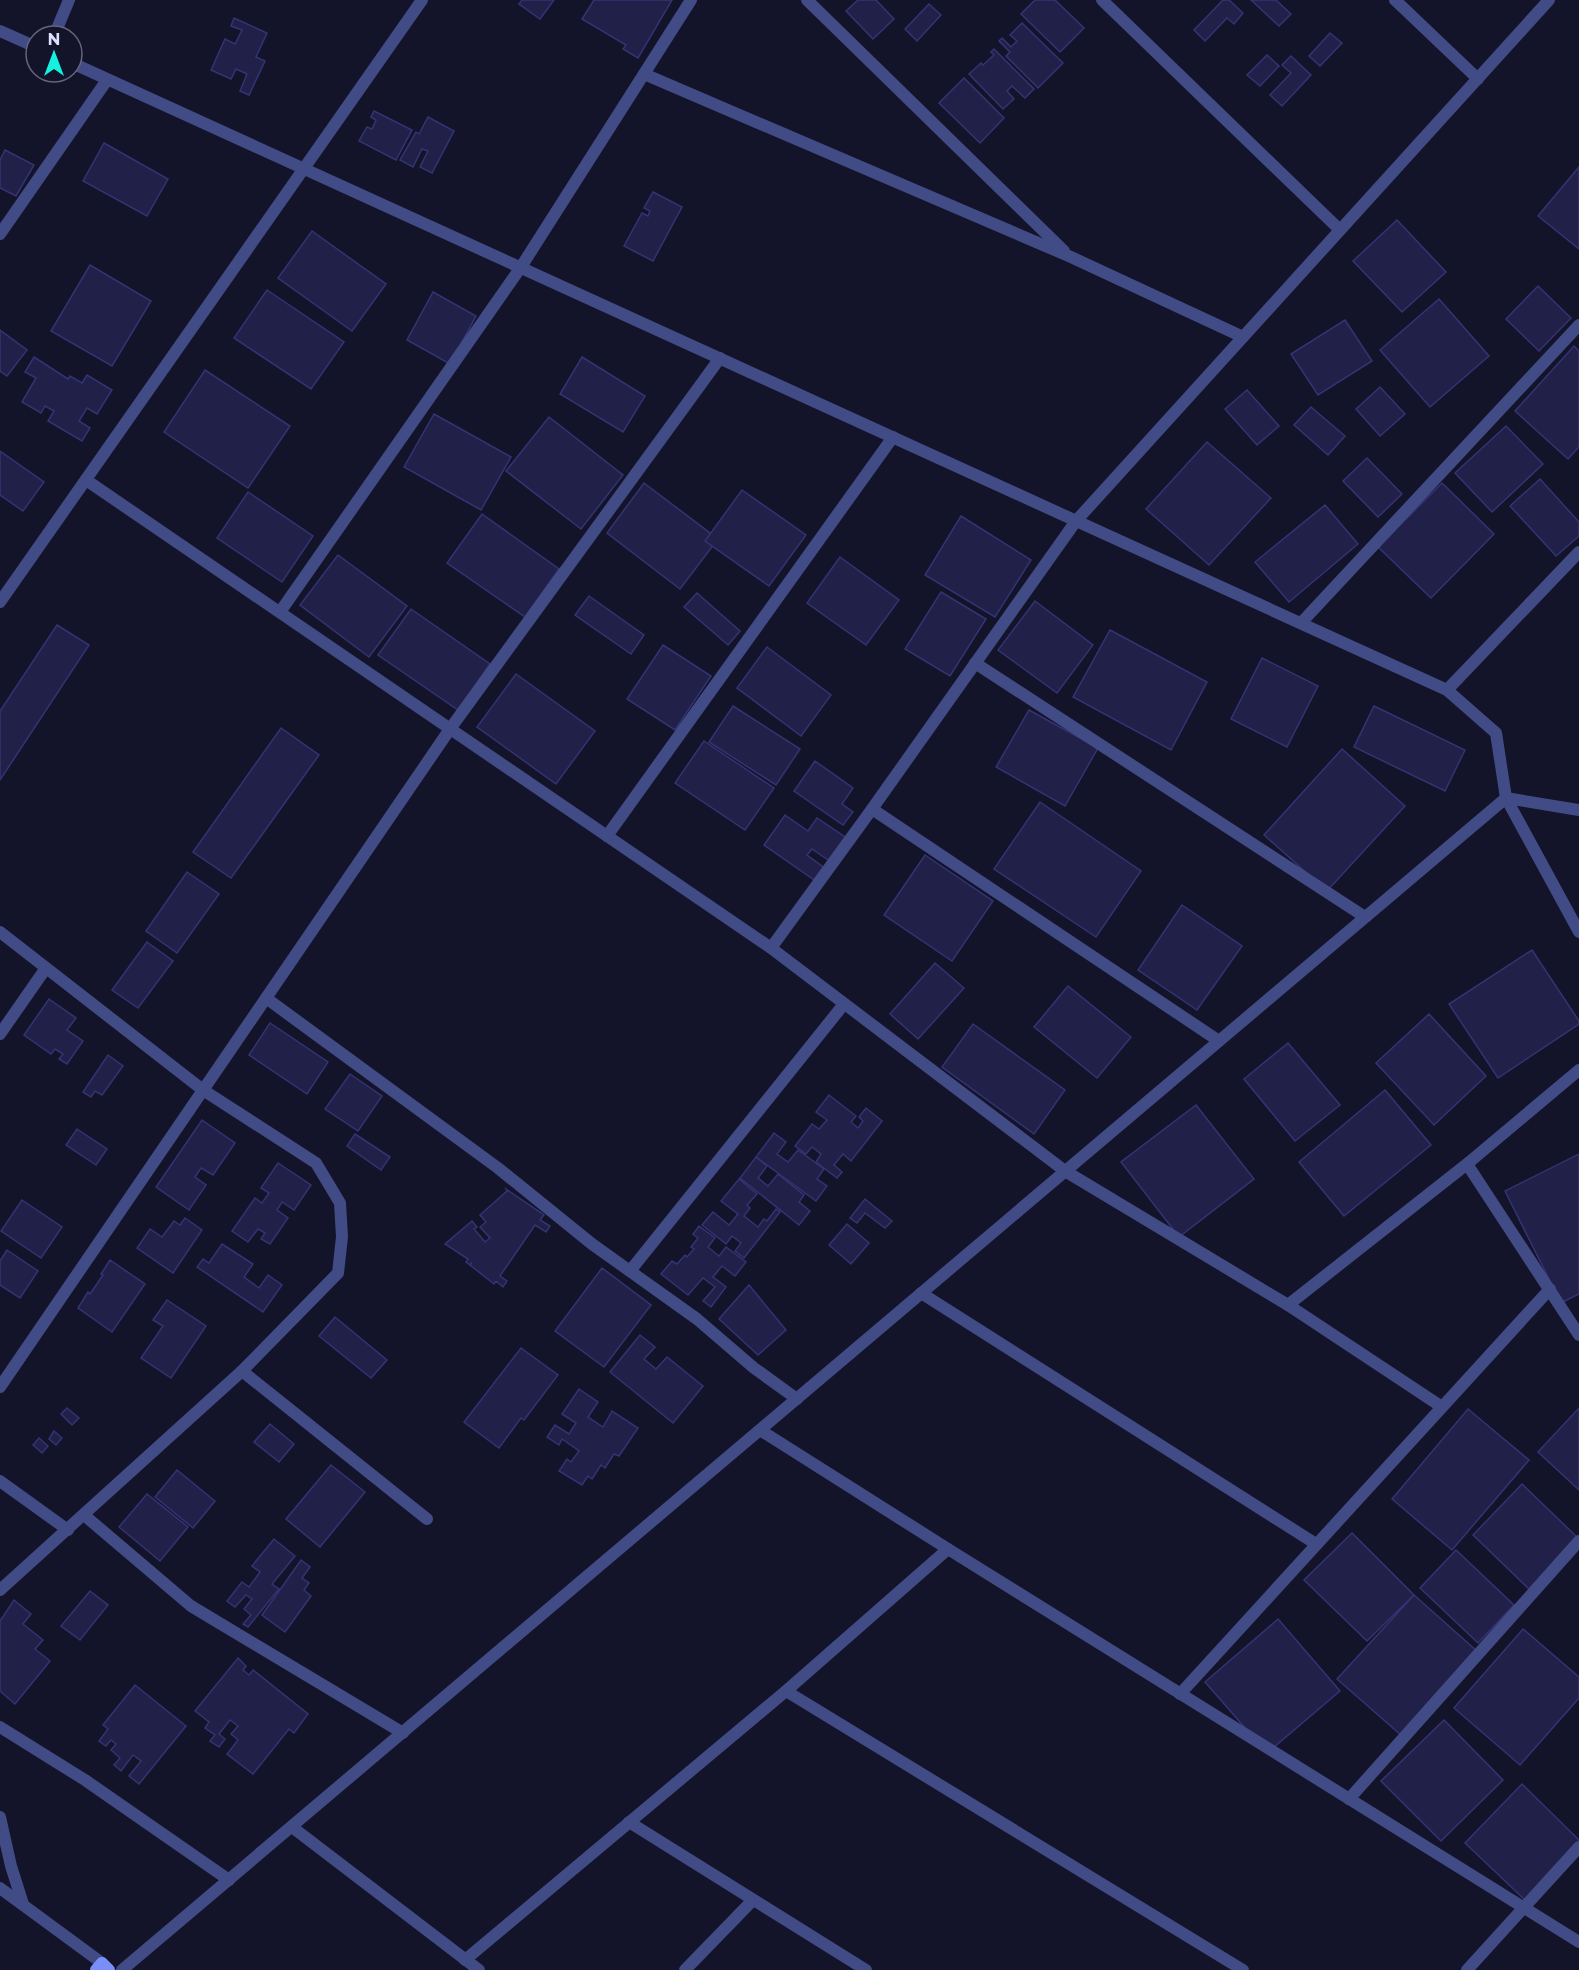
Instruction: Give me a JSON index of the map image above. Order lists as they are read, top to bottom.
{
  "north": "top"
}
